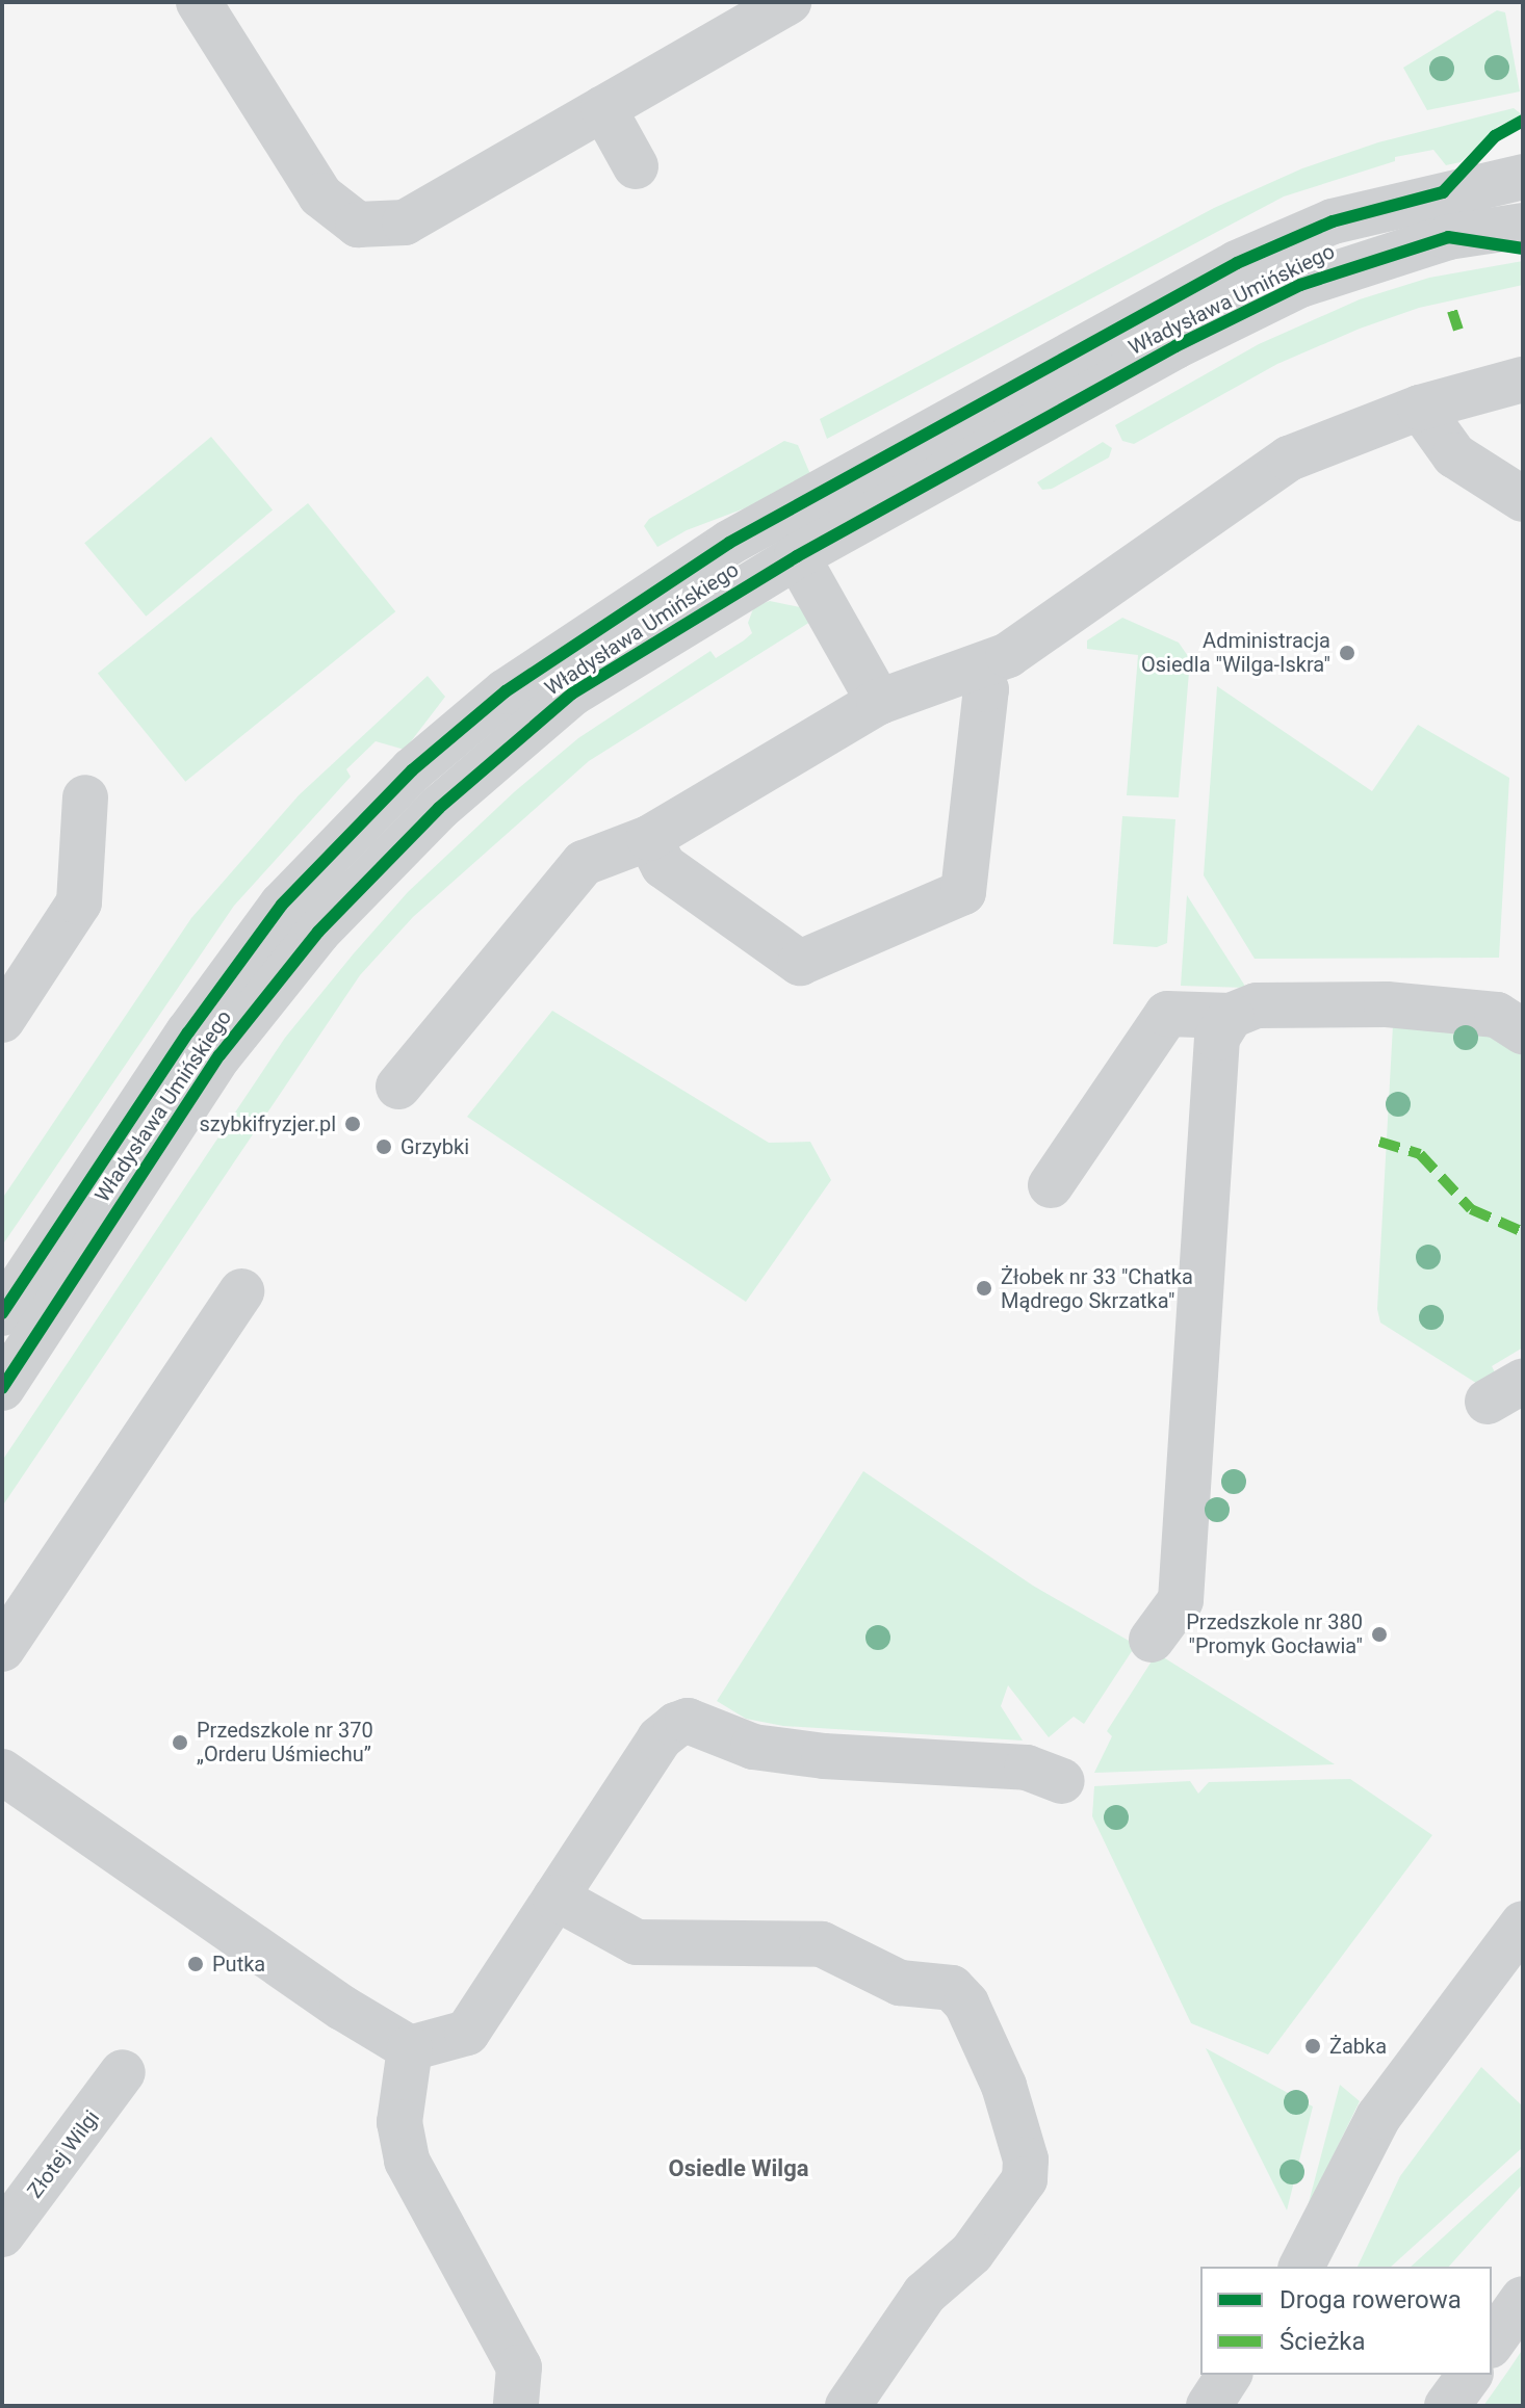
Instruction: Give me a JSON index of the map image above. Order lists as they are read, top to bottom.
{
  "streets": {
    "street": ["Władysława Umińskiego", "Złotej Wilgi"]
  },
  "districts": ["Osiedle Wilga"],
  "places": [
    "Administracja Osiedla \"Wilga-Iskra\"",
    "szybkifryzjer.pl",
    "Grzybki",
    "Żłobek nr 33 \"Chatka Mądrego Skrzatka\"",
    "Przedszkole nr 380 \"Promyk Gocławia\"",
    "Przedszkole nr 370 „Orderu Uśmiechu”",
    "Putka",
    "Żabka"
  ],
  "legend": ["Droga rowerowa", "Ścieżka"]
}
